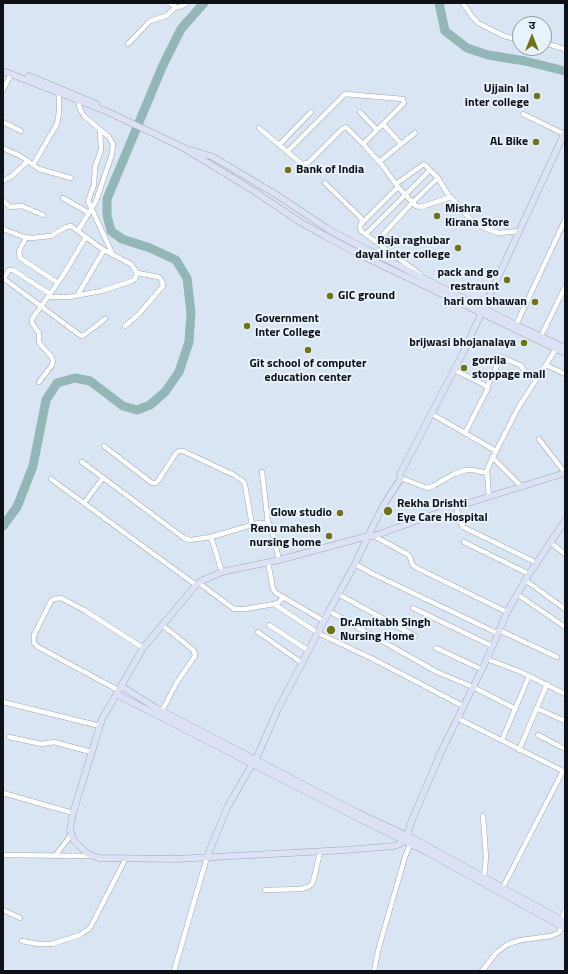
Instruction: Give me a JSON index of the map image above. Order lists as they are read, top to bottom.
{
  "places": [
    "Ujjain lal inter college",
    "AL Bike",
    "Bank of India",
    "Mishra Kirana Store",
    "Raja raghubar dayal inter college",
    "pack and go restraunt",
    "GIC ground",
    "hari om bhawan",
    "Government Inter College",
    "brijwasi bhojanalaya",
    "Git school of computer education center",
    "gorrila stoppage mall",
    "Rekha Drishti Eye Care Hospital",
    "Glow studio",
    "Renu mahesh nursing home",
    "Dr.Amitabh Singh Nursing Home"
  ],
  "north": "top"
}
